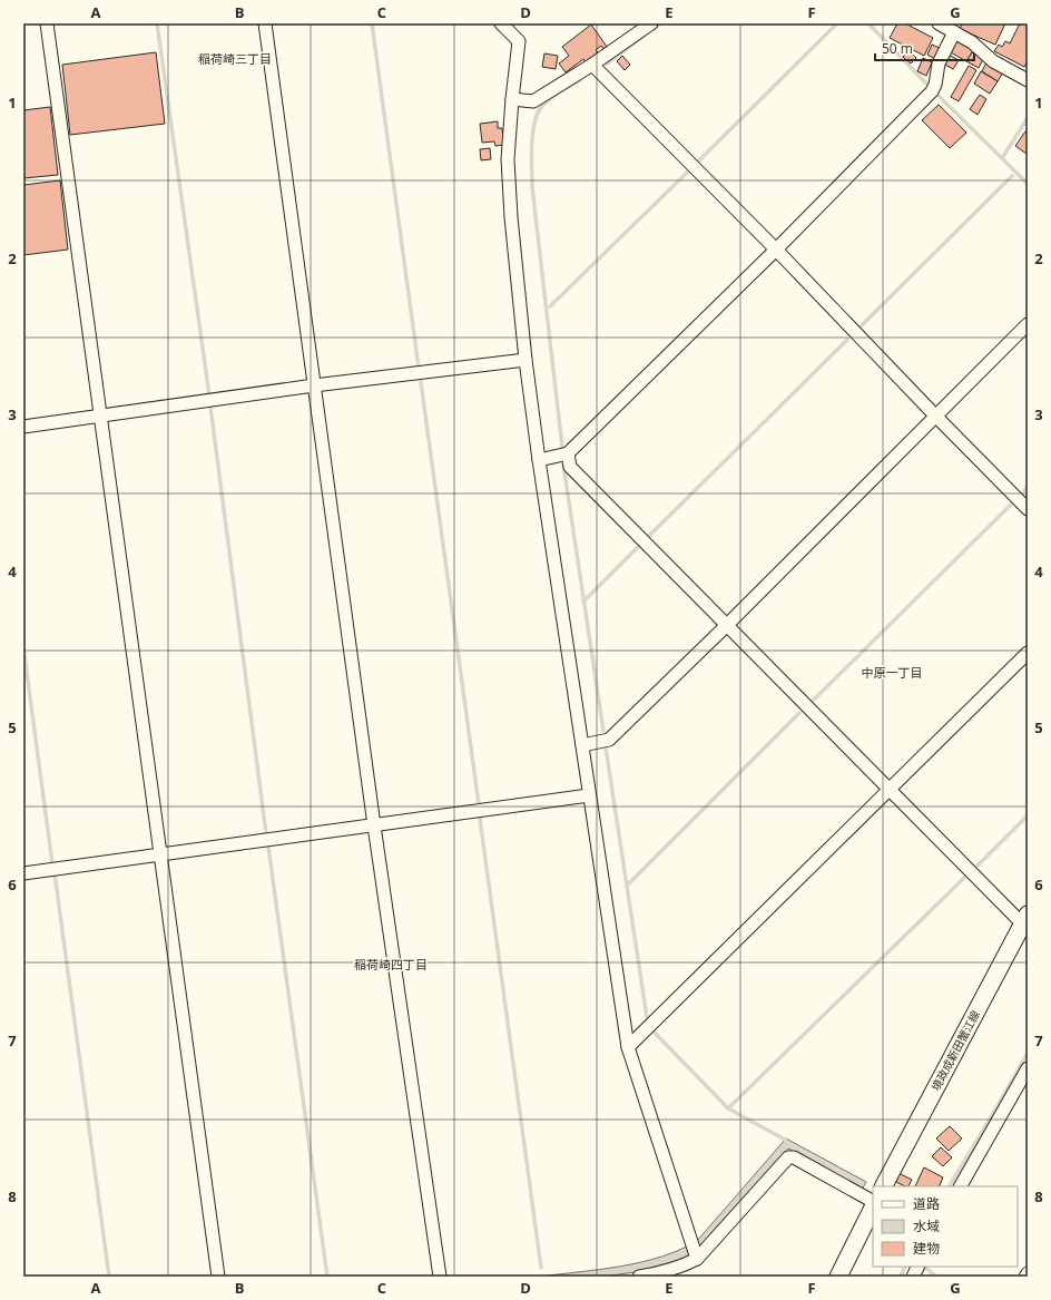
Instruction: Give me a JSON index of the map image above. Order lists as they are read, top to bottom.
{
  "streets": {
    "main road": ["境政成新田蟹江線"]
  },
  "districts": ["稲荷崎三丁目", "中原一丁目", "稲荷崎四丁目"],
  "legend": ["道路", "水域", "建物"],
  "scale_bar": "50 m",
  "grid": {
    "columns": [
      "A",
      "B",
      "C",
      "D",
      "E",
      "F",
      "G"
    ],
    "rows": [
      "1",
      "2",
      "3",
      "4",
      "5",
      "6",
      "7",
      "8"
    ]
  }
}
